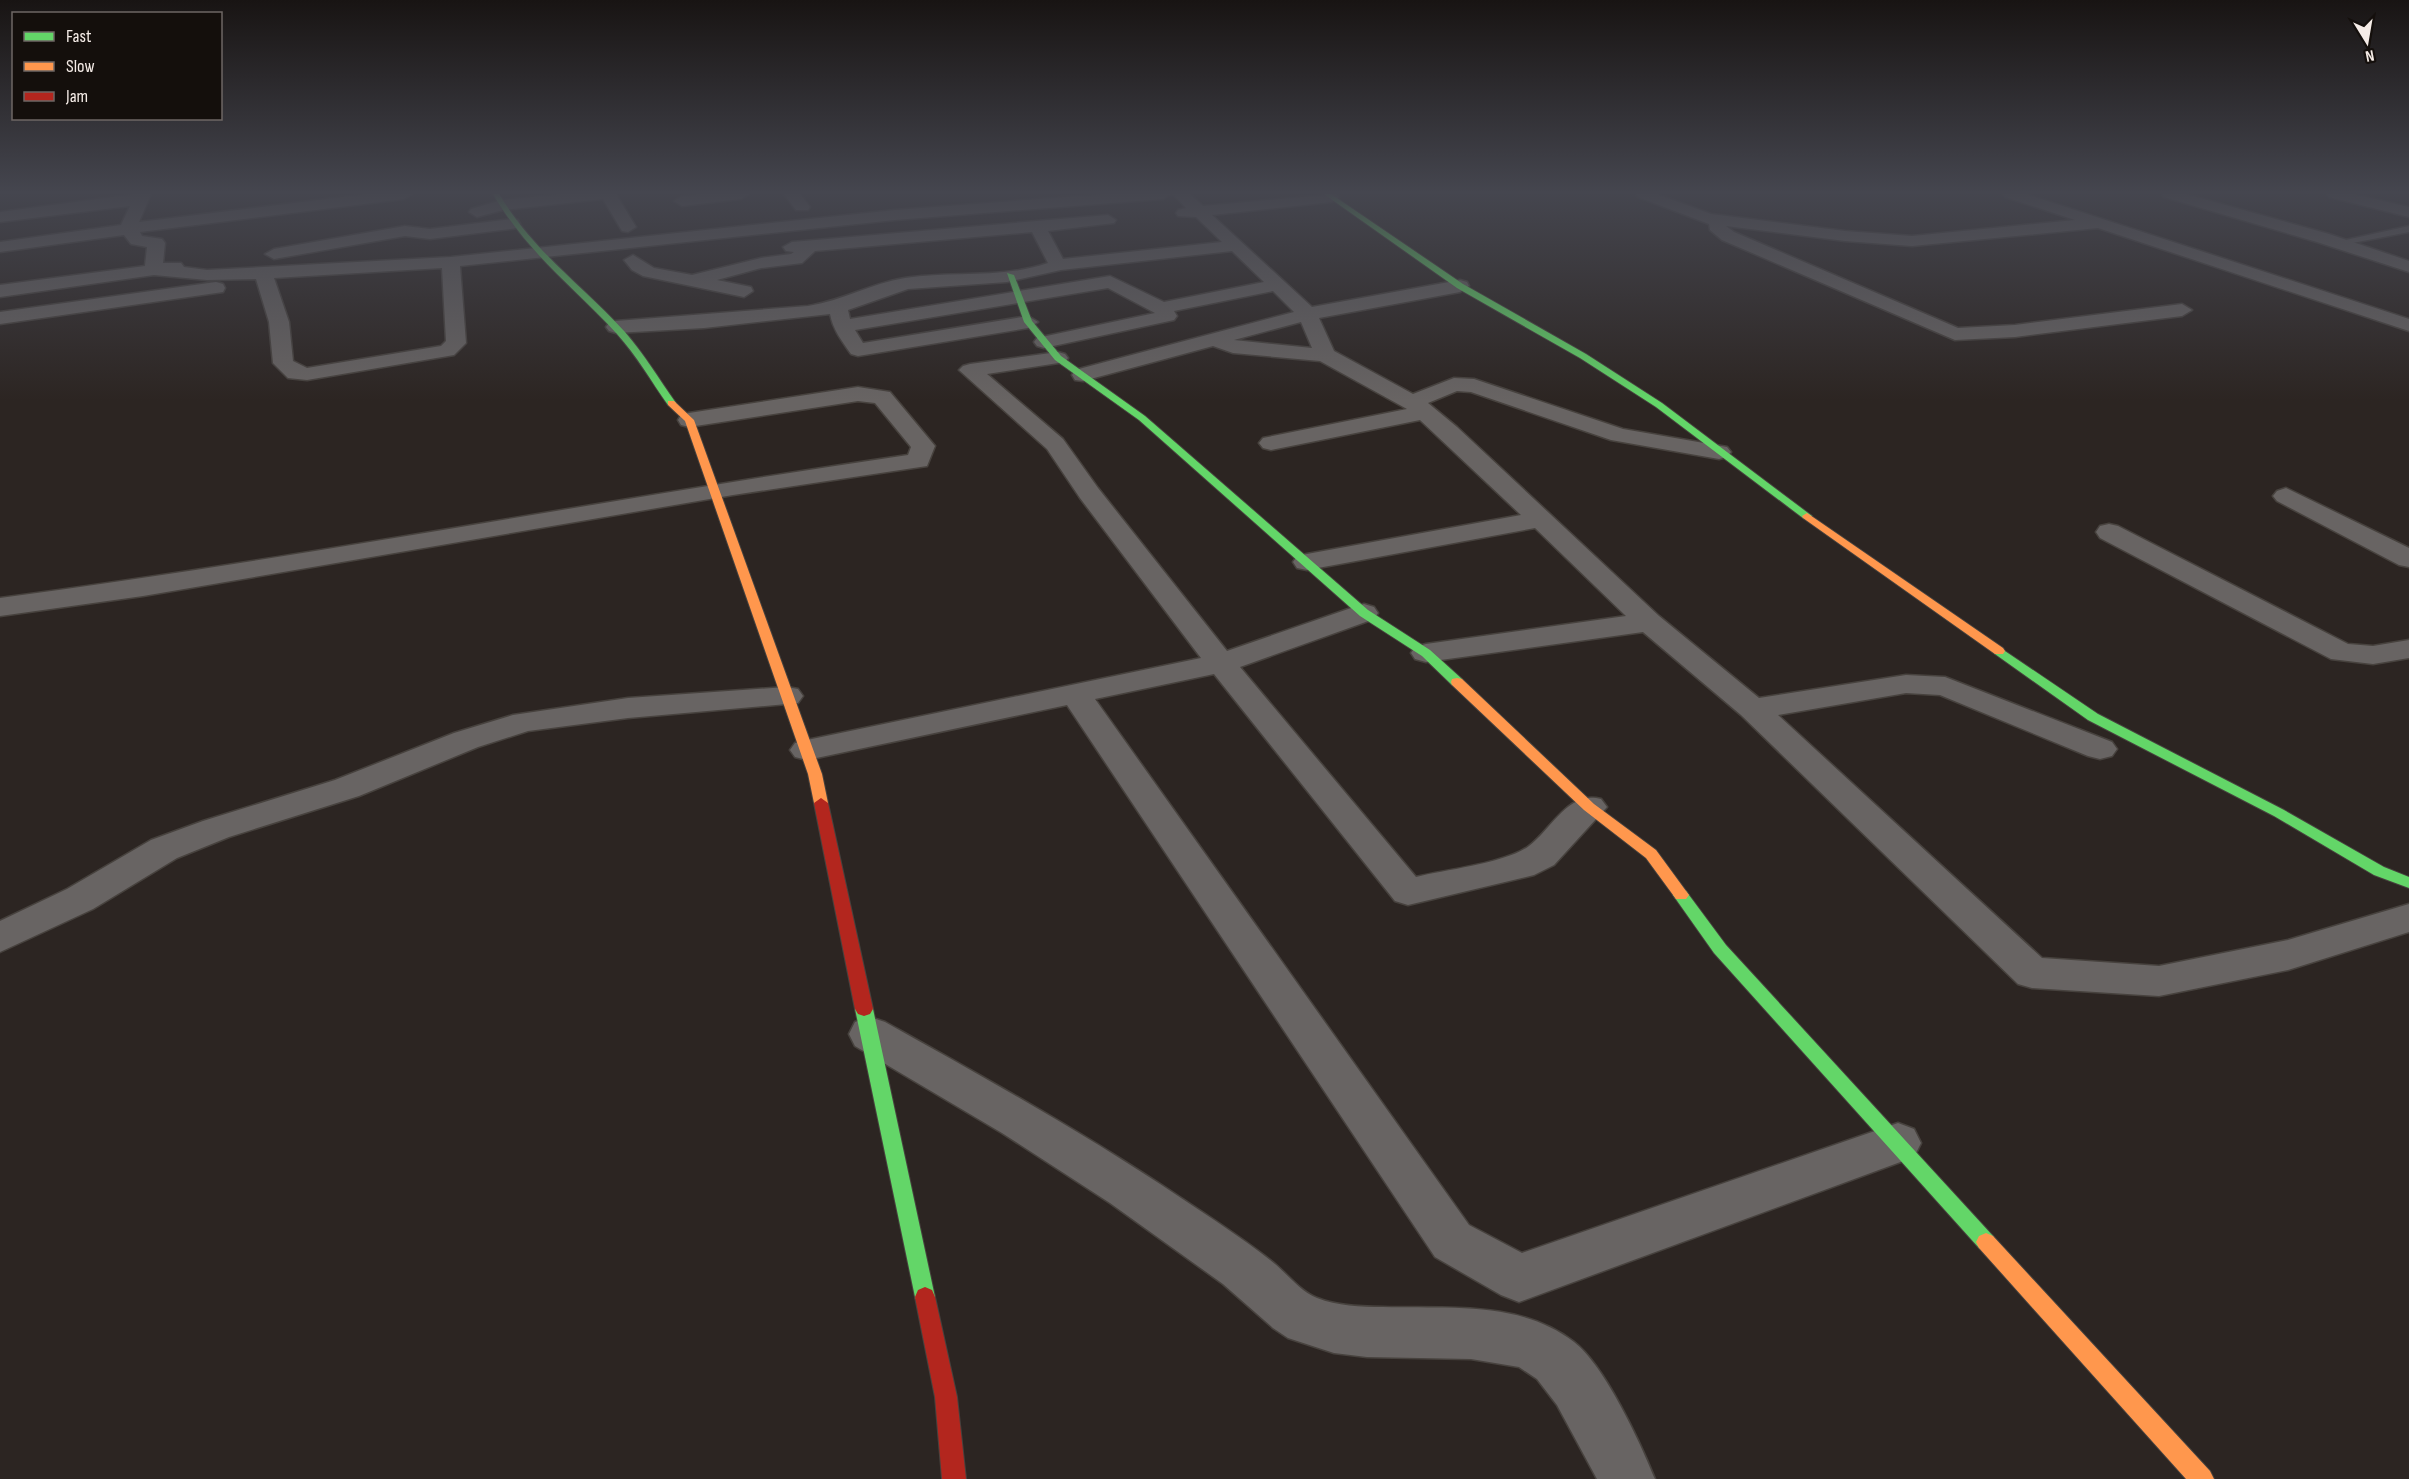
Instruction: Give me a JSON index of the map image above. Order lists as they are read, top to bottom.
{
  "legend": ["Fast", "Slow", "Jam"],
  "north": "bottom"
}
